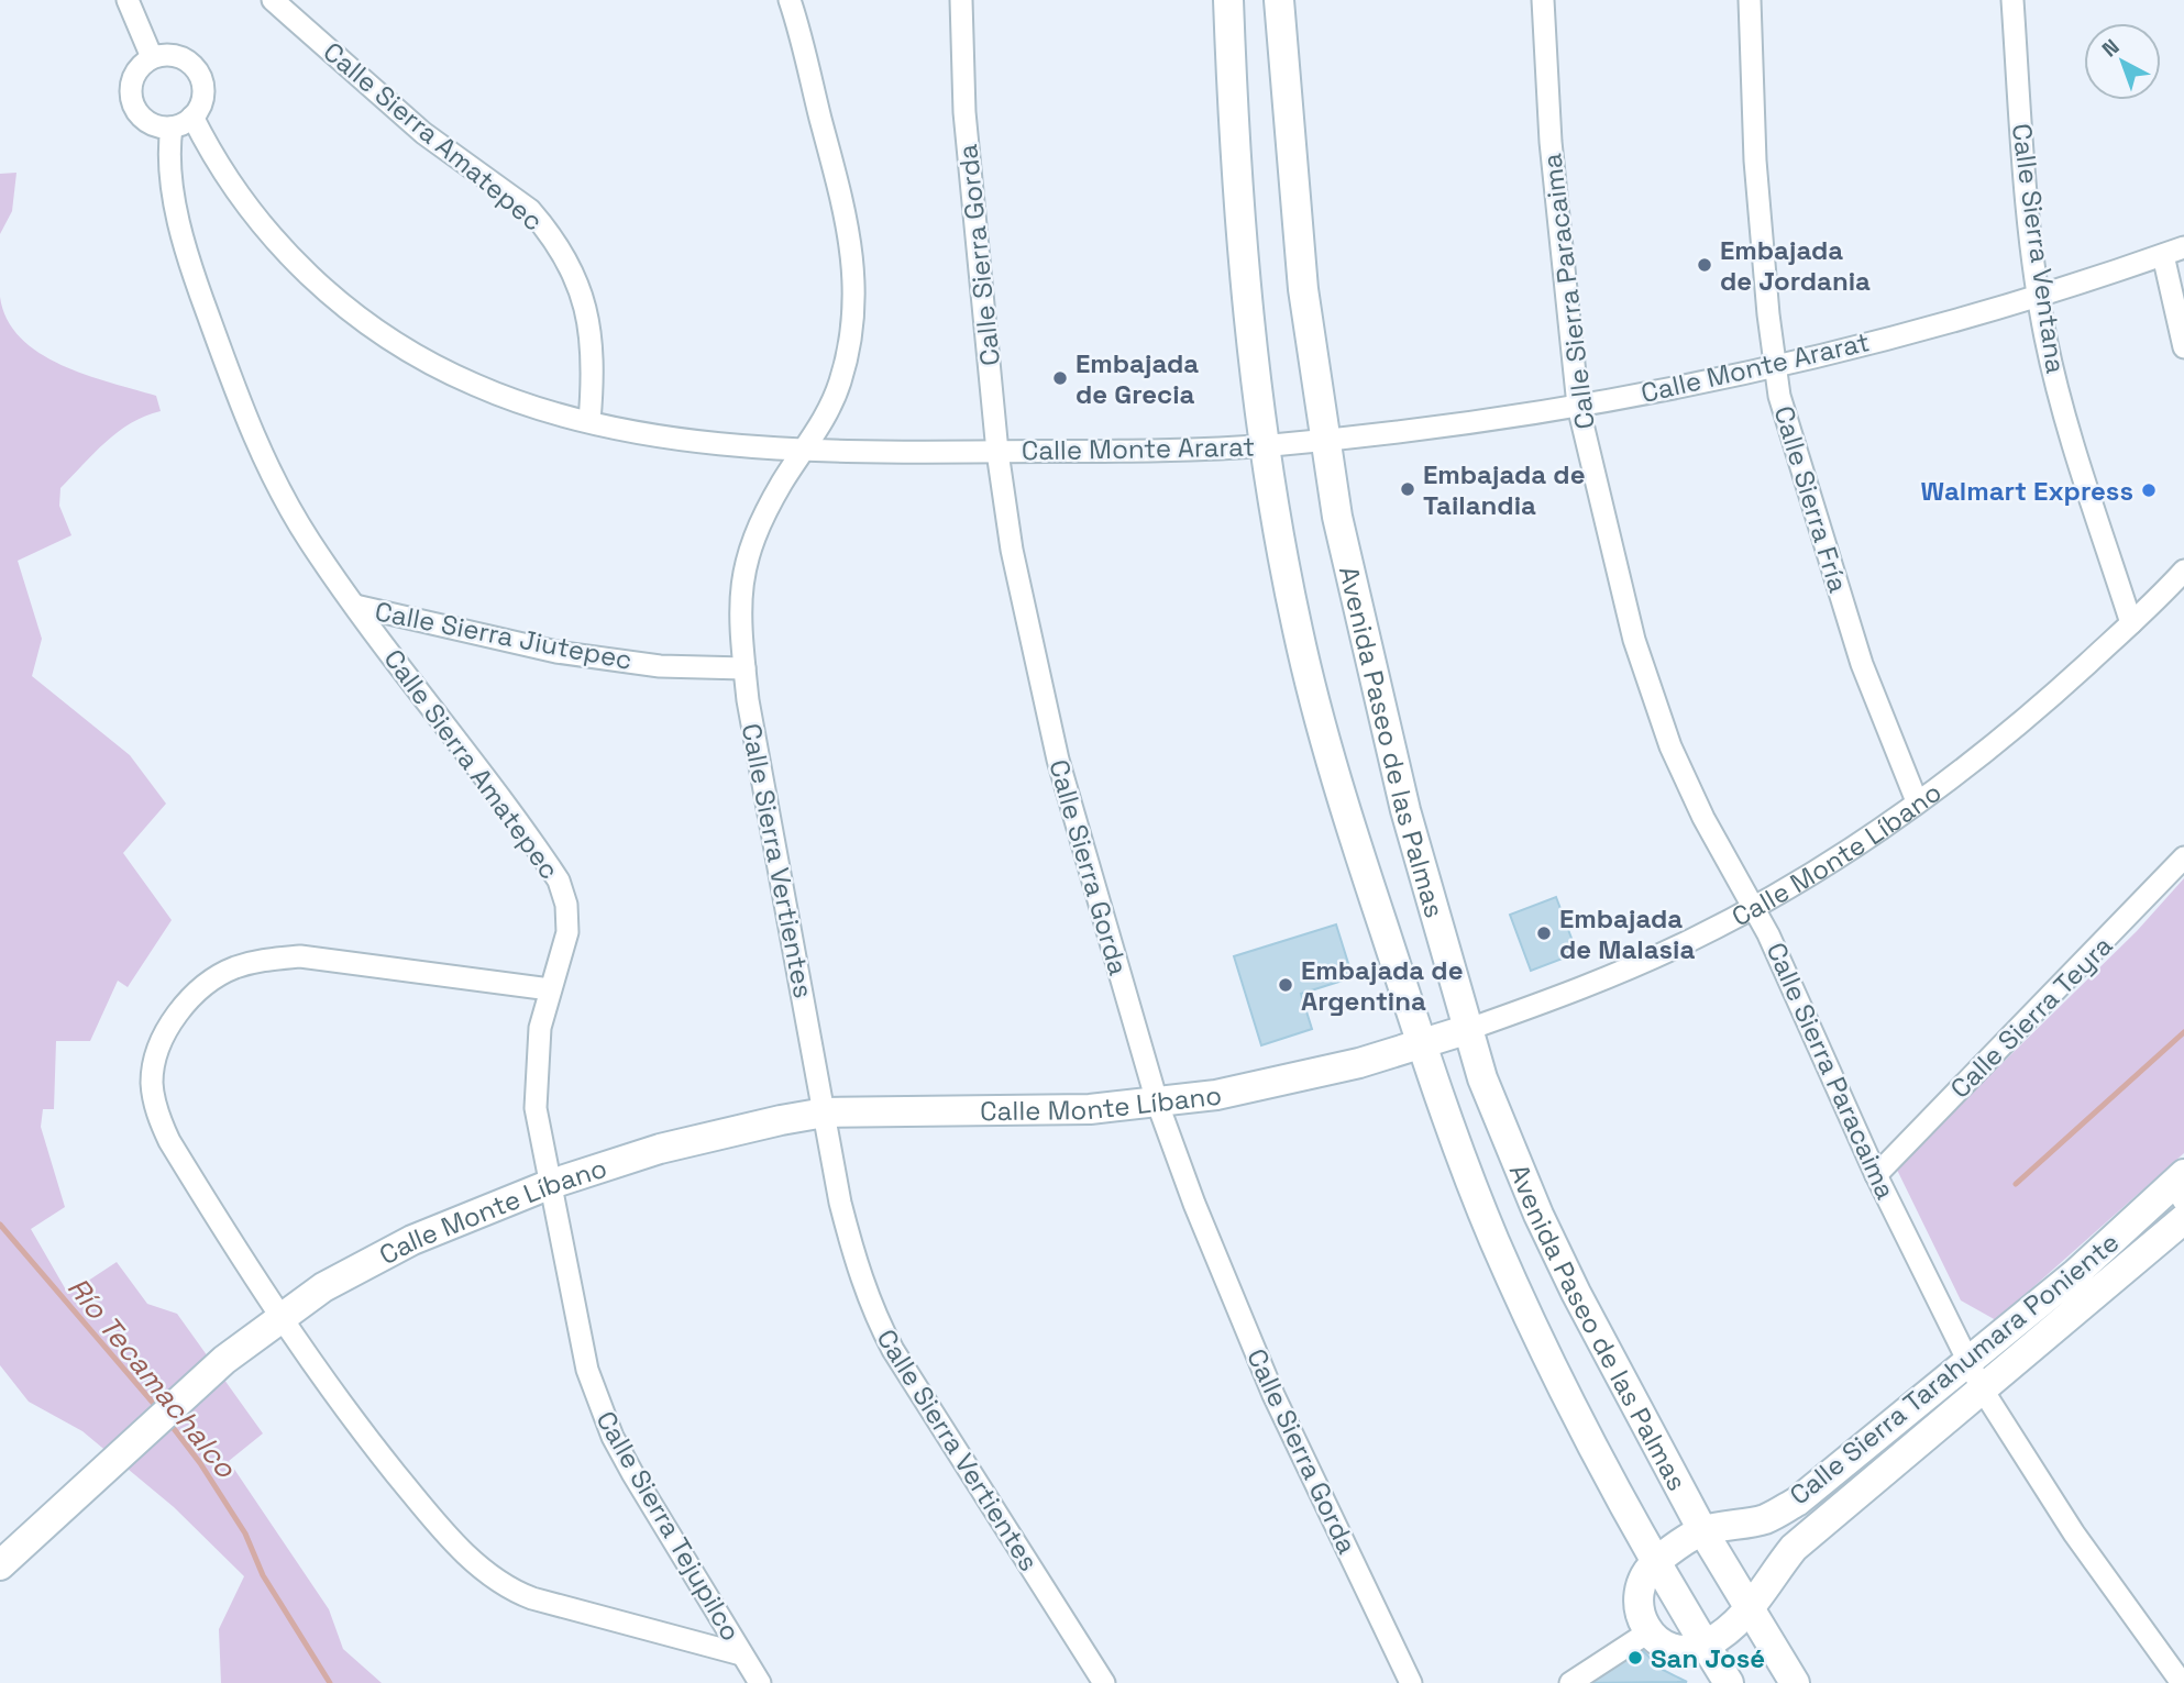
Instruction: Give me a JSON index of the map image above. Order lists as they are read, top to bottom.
{
  "streets": {
    "main road": ["Avenida Paseo de las Palmas", "Calle Monte Líbano", "Calle Sierra Tarahumara Poniente"],
    "street": [
      "Calle Sierra Amatepec",
      "Calle Sierra Ventana",
      "Calle Sierra Gorda",
      "Calle Sierra Paracaima",
      "Calle Monte Ararat",
      "Calle Sierra Fría",
      "Calle Sierra Jiutepec",
      "Calle Sierra Vertientes",
      "Calle Sierra Teyra",
      "Calle Sierra Tejupilco"
    ]
  },
  "crossings": [
    ["Calle Sierra Amatepec", "Calle Monte Ararat"],
    ["Calle Sierra Amatepec", "Calle Sierra Jiutepec"],
    ["Calle Sierra Amatepec", "Calle Monte Líbano"],
    ["Calle Sierra Amatepec", "Calle Sierra Tejupilco"],
    ["Calle Sierra Ventana", "Calle Monte Ararat"],
    ["Calle Sierra Ventana", "Calle Monte Líbano"],
    ["Calle Sierra Gorda", "Calle Monte Ararat"],
    ["Calle Sierra Gorda", "Calle Monte Líbano"],
    ["Calle Sierra Paracaima", "Calle Monte Ararat"],
    ["Calle Sierra Paracaima", "Calle Monte Líbano"],
    ["Calle Sierra Paracaima", "Calle Sierra Teyra"],
    ["Calle Sierra Paracaima", "Calle Sierra Tarahumara Poniente"],
    ["Calle Monte Ararat", "Calle Sierra Fría"],
    ["Calle Monte Ararat", "Avenida Paseo de las Palmas"],
    ["Calle Monte Ararat", "Calle Sierra Vertientes"],
    ["Calle Sierra Fría", "Calle Monte Líbano"],
    ["Calle Sierra Jiutepec", "Calle Sierra Vertientes"],
    ["Avenida Paseo de las Palmas", "Calle Monte Líbano"],
    ["Avenida Paseo de las Palmas", "Calle Sierra Tarahumara Poniente"],
    ["Calle Monte Líbano", "Calle Sierra Vertientes"],
    ["Calle Monte Líbano", "Calle Sierra Tejupilco"]
  ],
  "water": ["Río Tecamachalco"],
  "places": [
    "Embajada de Jordania",
    "Embajada de Grecia",
    "Embajada de Tailandia",
    "Walmart Express",
    "Embajada de Malasia",
    "Embajada de Argentina",
    "San José"
  ],
  "north": "top left"
}
